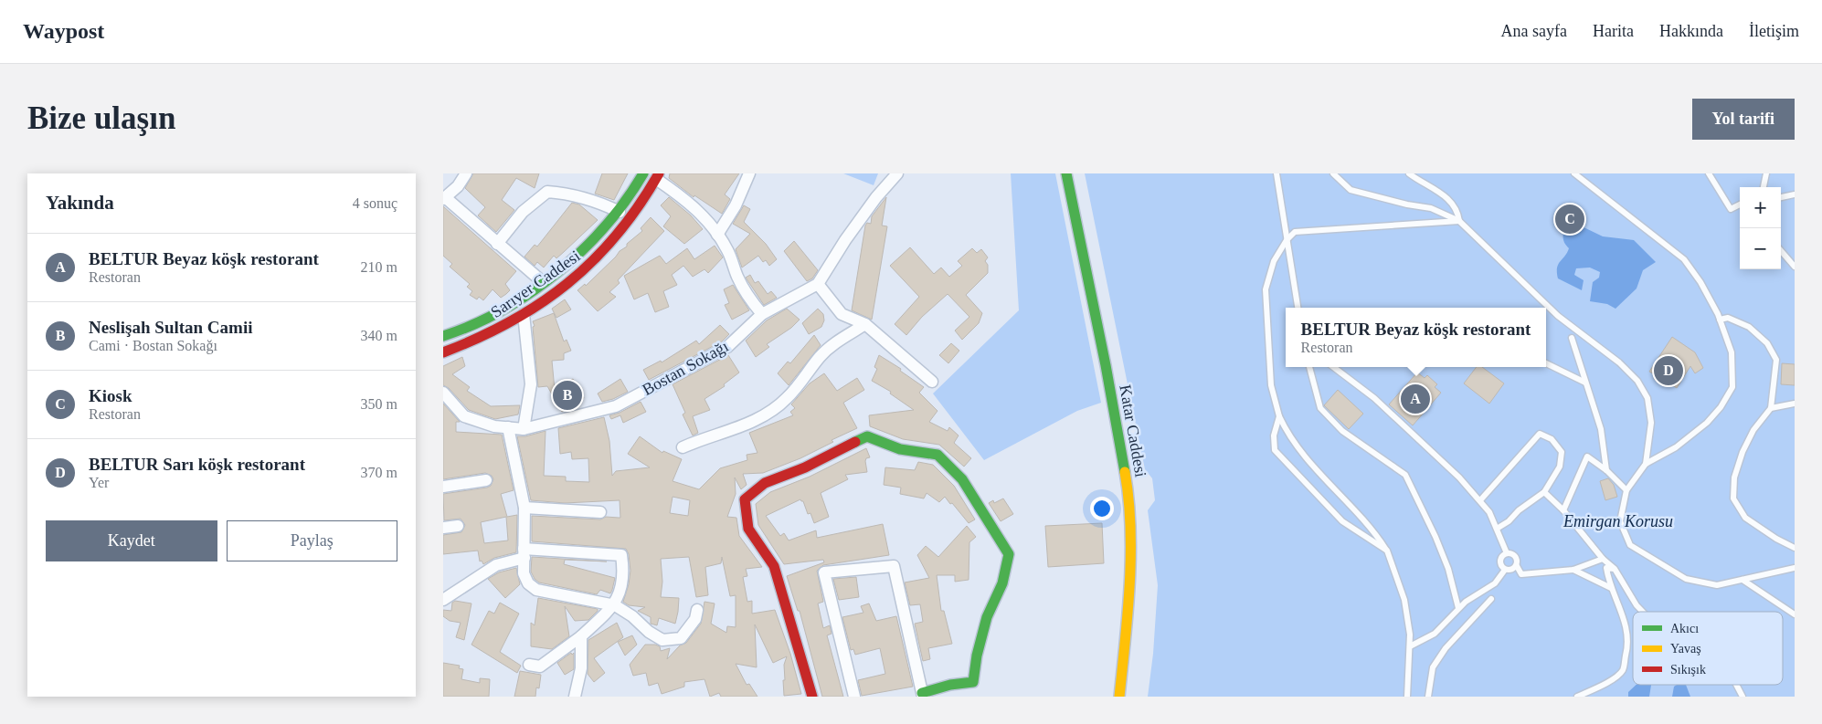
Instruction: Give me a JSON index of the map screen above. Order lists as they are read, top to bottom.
{
  "streets": {
    "main road": ["Sarıyer Caddesi", "Katar Caddesi"],
    "street": ["Bostan Sokağı"]
  },
  "parks": ["Emirgan Korusu"],
  "legend": ["Akıcı", "Yavaş", "Sıkışık"],
  "page": {
    "header": "Waypost",
    "nav": [
      "Ana sayfa",
      "Harita",
      "Hakkında",
      "İletişim"
    ],
    "buttons": [
      "Yol tarifi",
      ["Kaydet", "Paylaş"]
    ],
    "title": "Bize ulaşın",
    "heading": ["Yakında", "4 sonuç"],
    "map_buttons": ["+", "−"],
    "pins": [
      "C",
      "D",
      "B",
      "A"
    ],
    "list": [
      {
        "mark": "A",
        "name": "BELTUR Beyaz köşk restorant",
        "note": "Restoran",
        "value": "210 m"
      },
      {
        "mark": "B",
        "name": "Neslişah Sultan Camii",
        "note": "Cami · Bostan Sokağı",
        "value": "340 m"
      },
      {
        "mark": "C",
        "name": "Kiosk",
        "note": "Restoran",
        "value": "350 m"
      },
      {
        "mark": "D",
        "name": "BELTUR Sarı köşk restorant",
        "note": "Yer",
        "value": "370 m"
      }
    ],
    "popup": ["BELTUR Beyaz köşk restorant", "Restoran"]
  }
}
